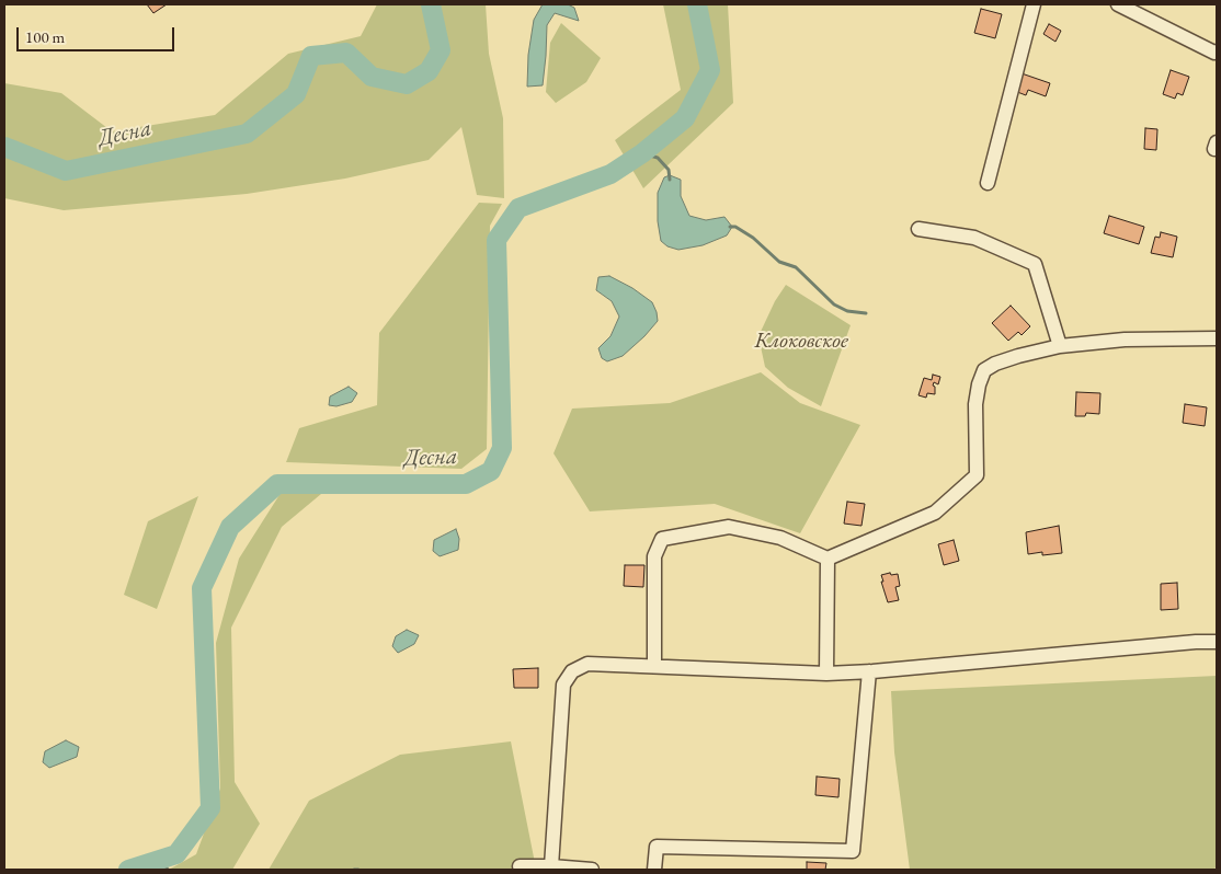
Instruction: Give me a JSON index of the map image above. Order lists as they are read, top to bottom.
{
  "water": ["Десна"],
  "parks": ["Клоковское"],
  "scale_bar": "100 m"
}
